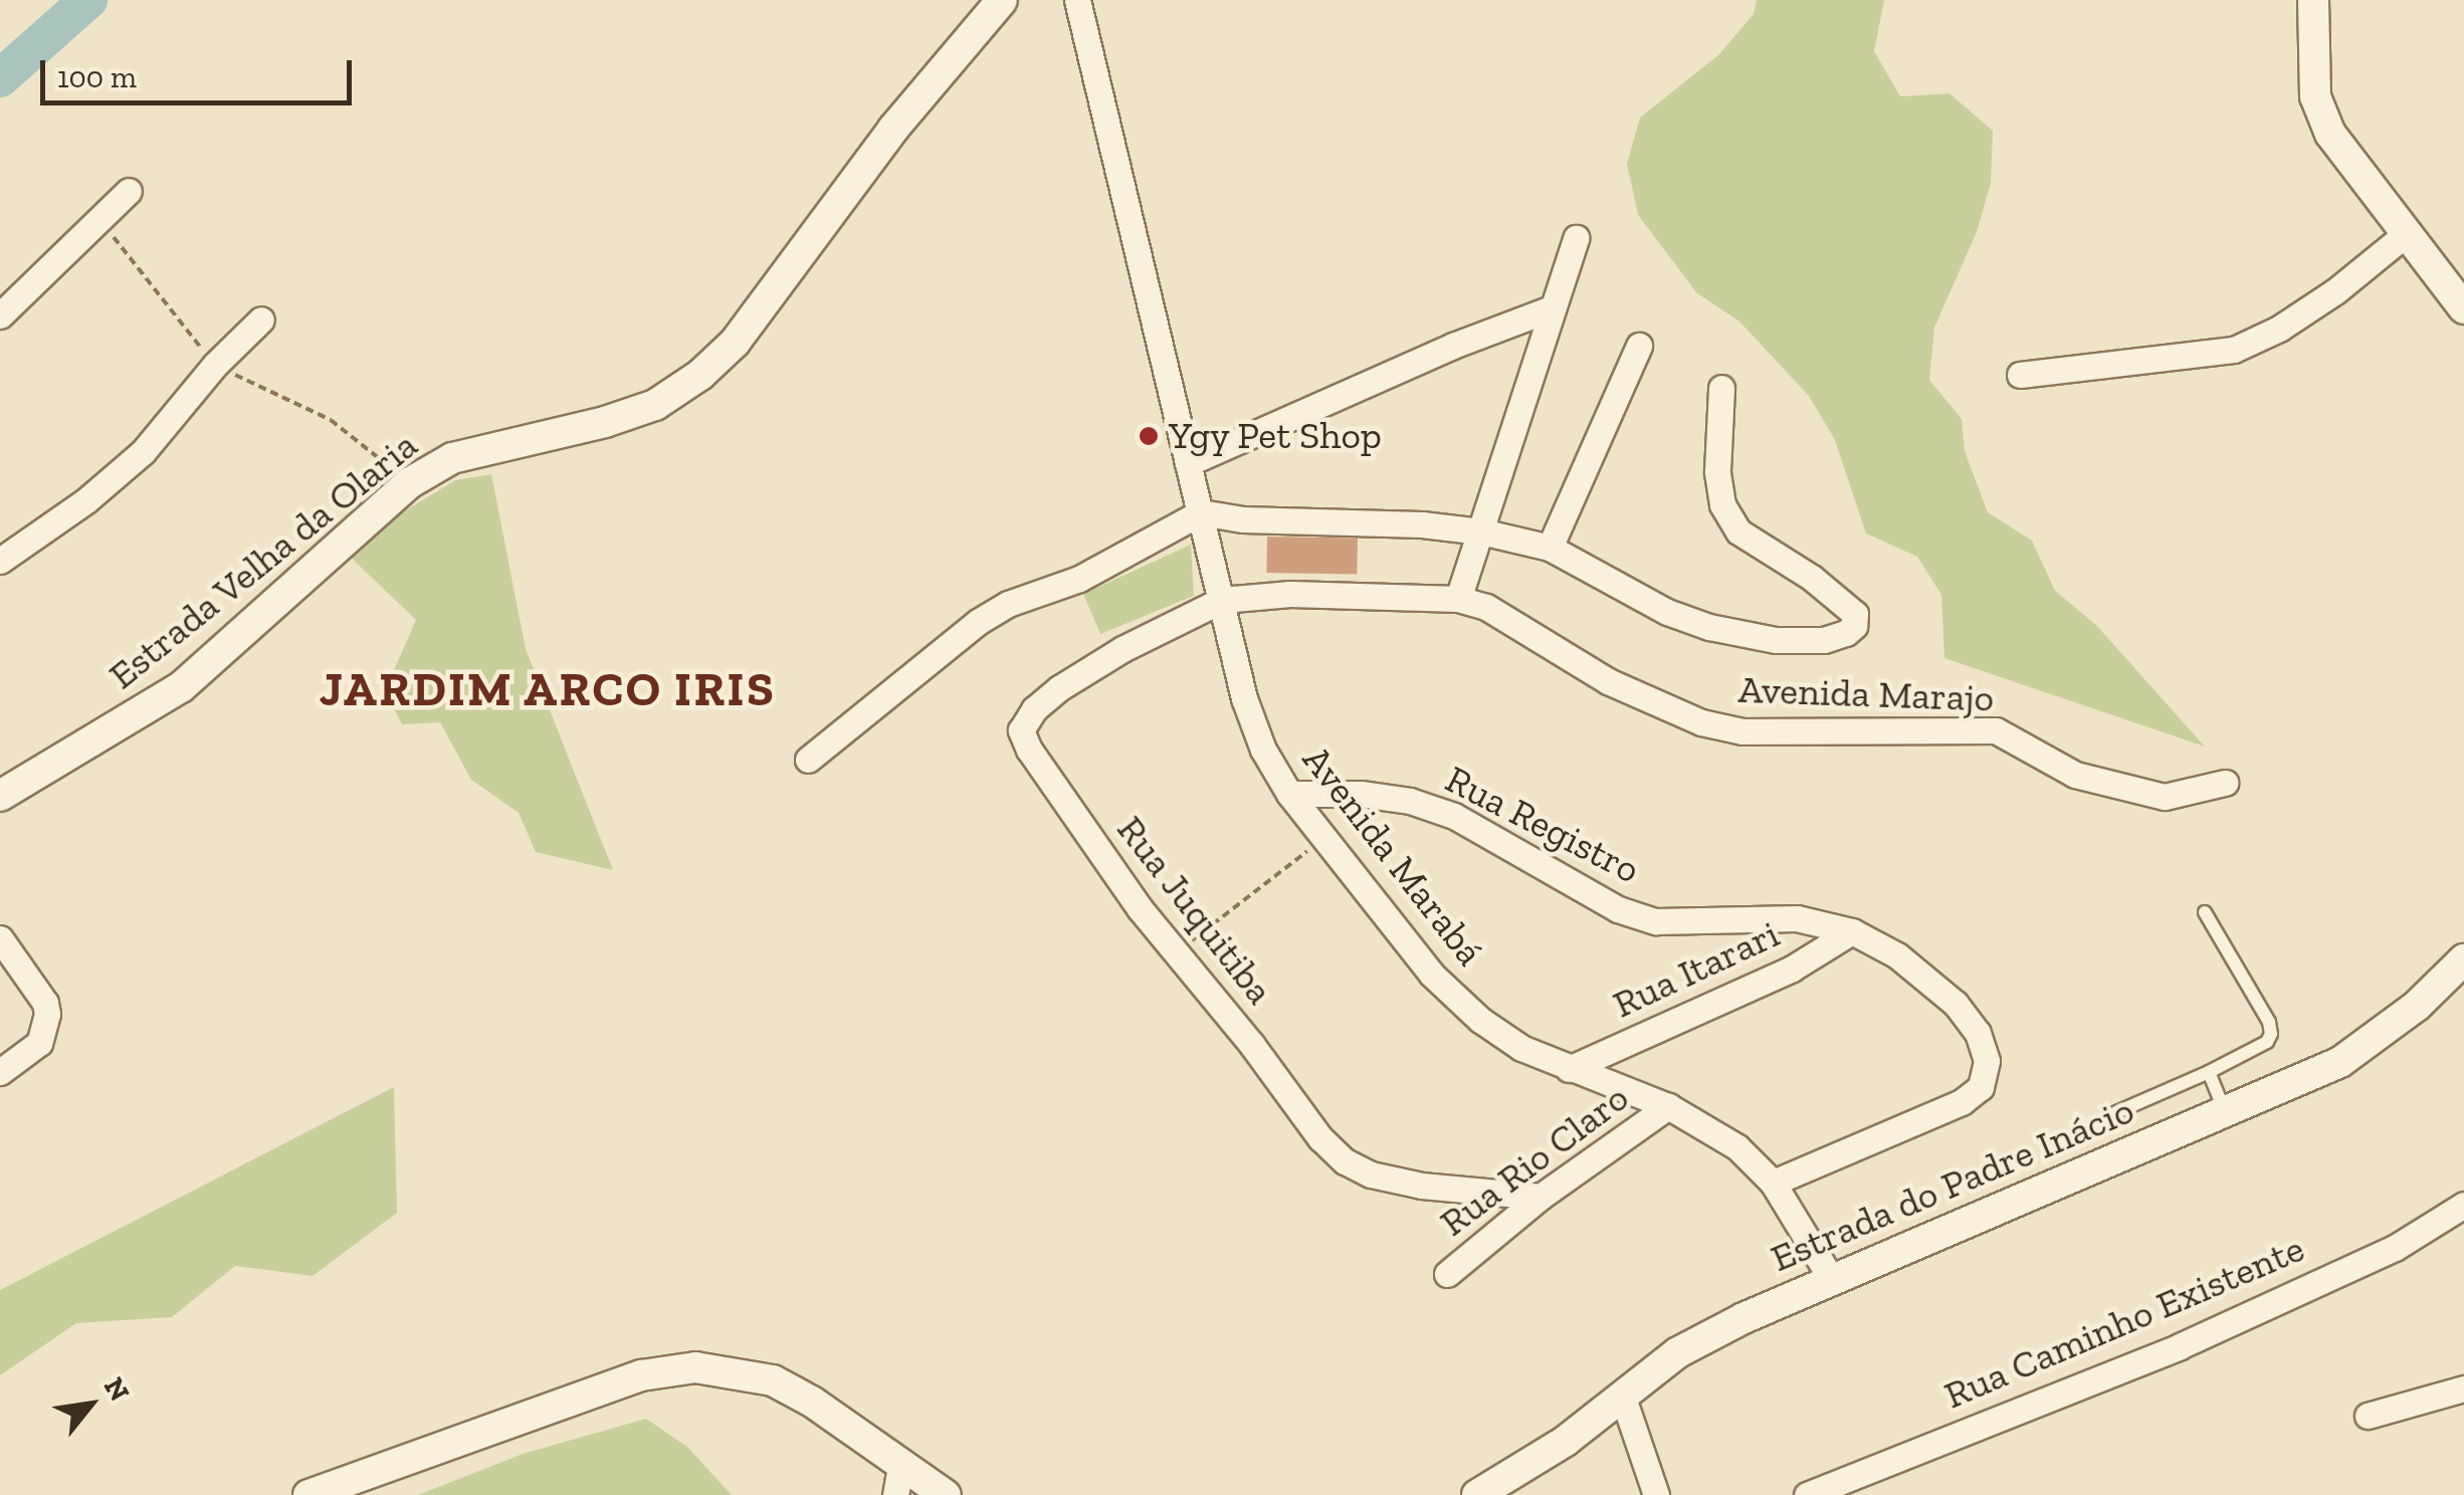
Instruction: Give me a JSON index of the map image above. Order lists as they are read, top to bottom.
{
  "streets": {
    "street": [
      "Estrada Velha da Olaria",
      "Avenida Marajo",
      "Rua Registro",
      "Avenida Marabá",
      "Rua Juquitiba",
      "Rua Itarari",
      "Rua Rio Claro",
      "Estrada do Padre Inácio",
      "Rua Caminho Existente"
    ]
  },
  "crossings": [
    ["Avenida Marajo", "Avenida Marabá"],
    ["Avenida Marajo", "Rua Juquitiba"],
    ["Rua Registro", "Avenida Marabá"],
    ["Rua Registro", "Rua Itarari"],
    ["Avenida Marabá", "Rua Juquitiba"],
    ["Avenida Marabá", "Rua Itarari"],
    ["Avenida Marabá", "Rua Rio Claro"],
    ["Avenida Marabá", "Estrada do Padre Inácio"],
    ["Rua Juquitiba", "Rua Rio Claro"]
  ],
  "districts": ["JARDIM ARCO IRIS"],
  "places": ["Ygy Pet Shop"],
  "scale_bar": "100 m",
  "north": "top right"
}
